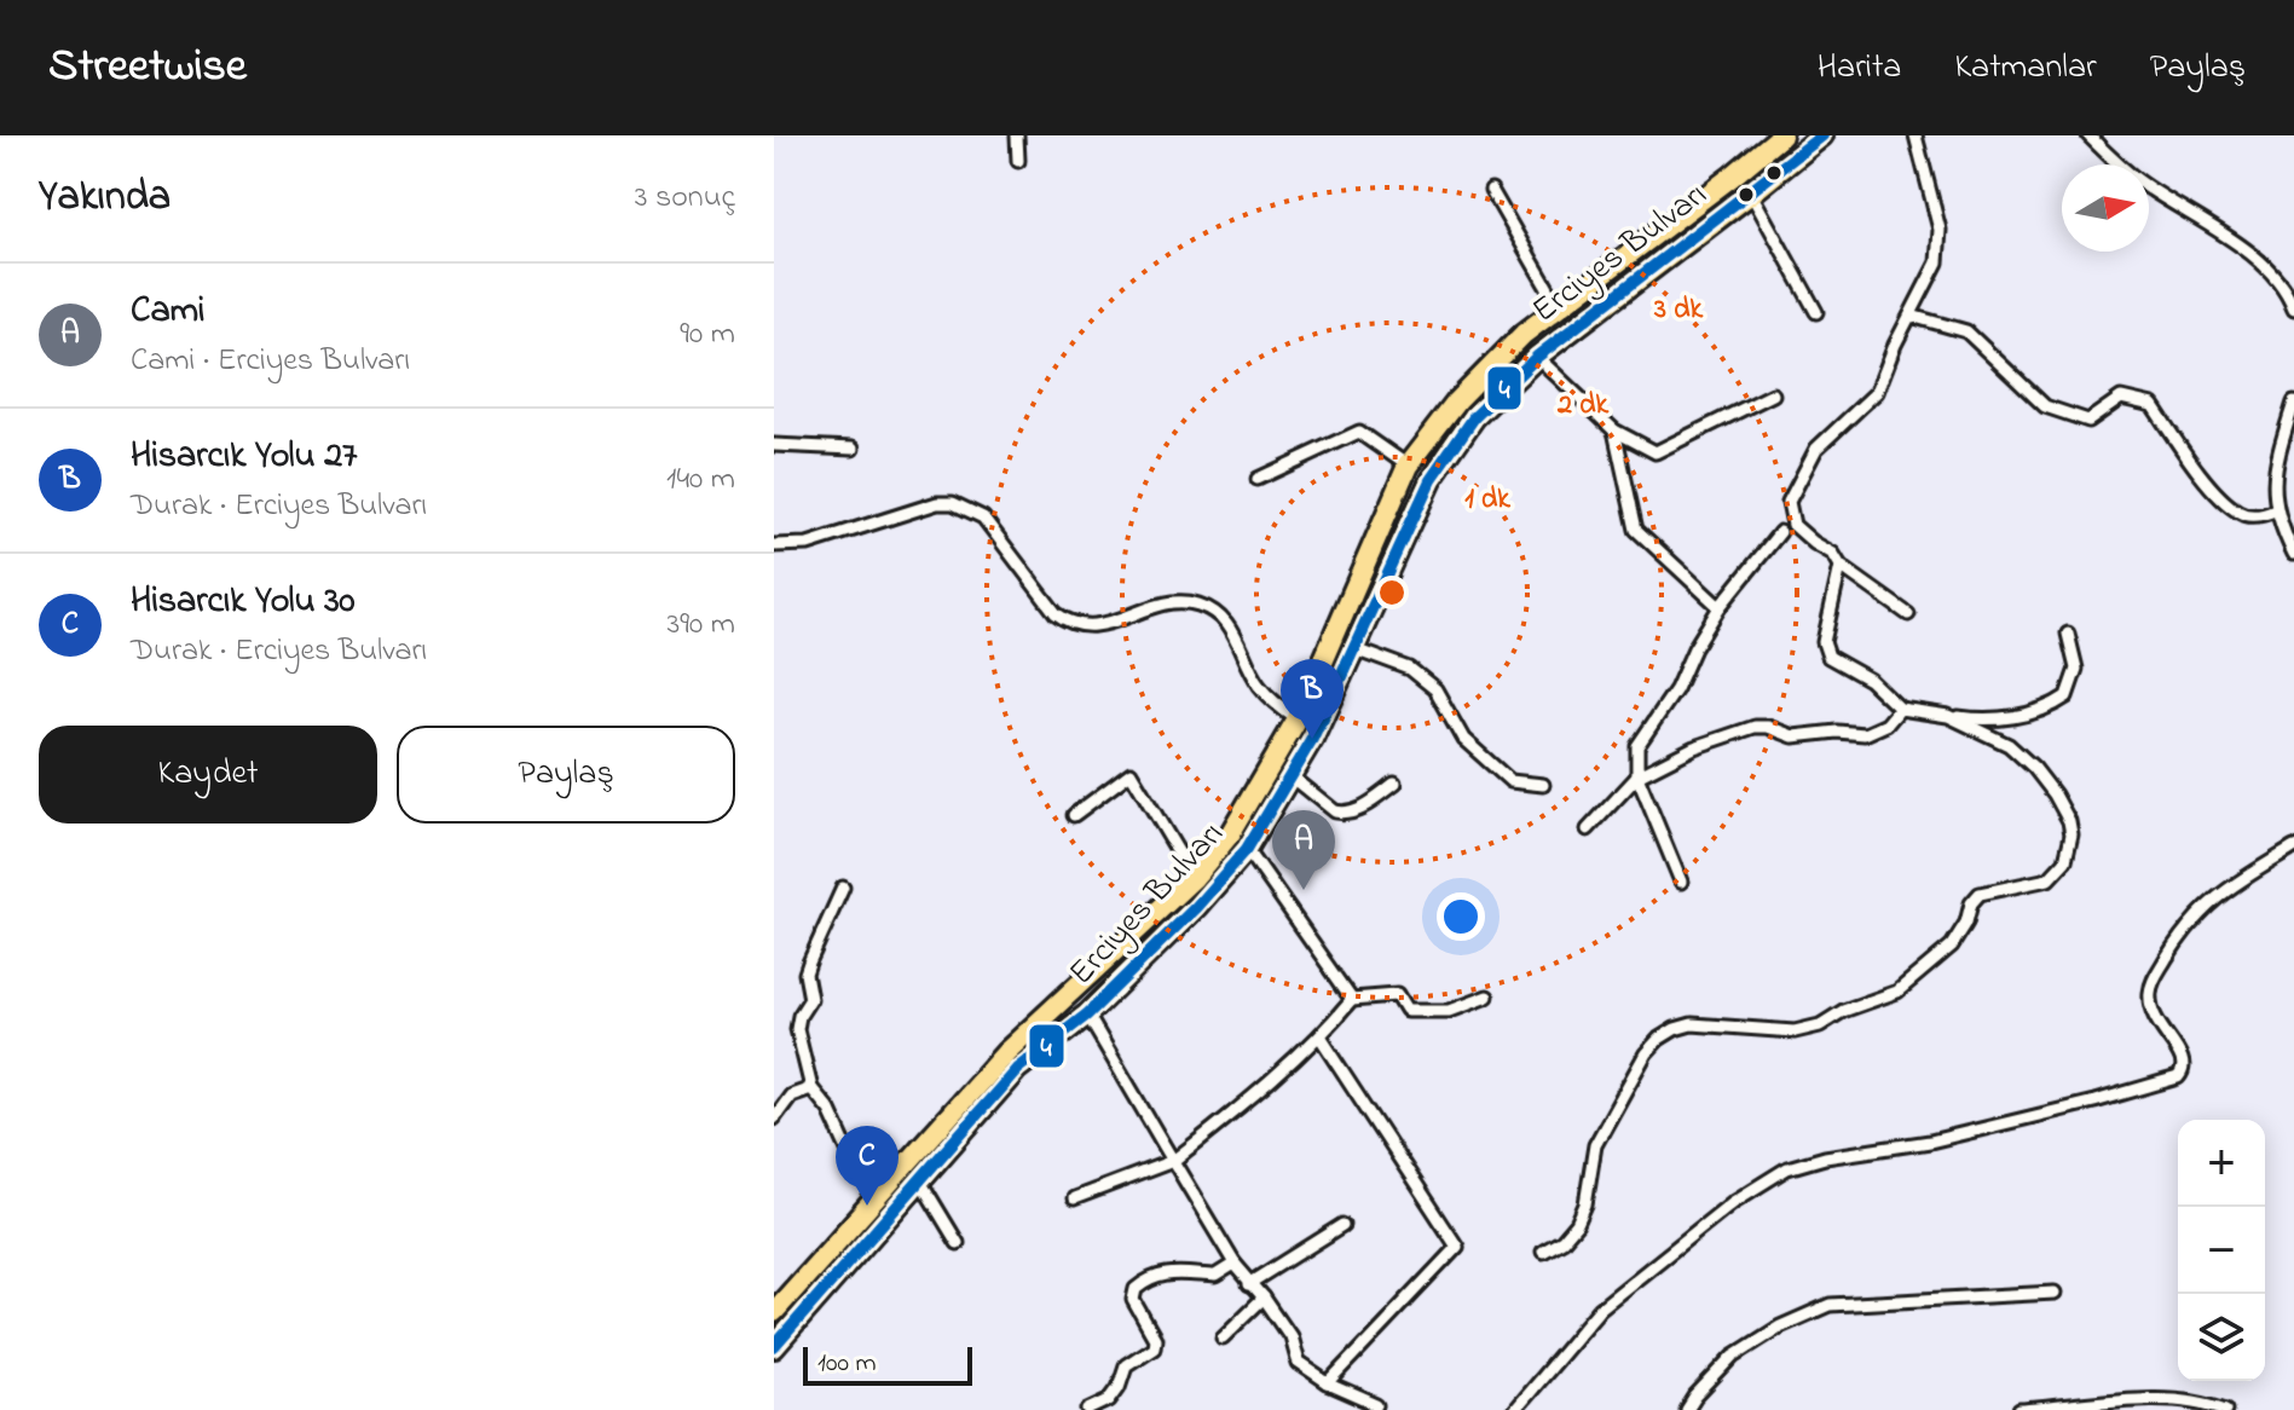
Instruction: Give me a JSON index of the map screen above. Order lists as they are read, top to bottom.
{
  "streets": {
    "highway": ["Erciyes Bulvarı"]
  },
  "lines": ["transit line 4"],
  "scale_bar": "100 m",
  "north": "right",
  "page": {
    "header": "Streetwise",
    "nav": ["Harita", "Katmanlar", "Paylaş"],
    "heading": ["Yakında", "3 sonuç"],
    "list": [
      {
        "mark": "A",
        "name": "Cami",
        "note": "Cami · Erciyes Bulvarı",
        "value": "90 m"
      },
      {
        "mark": "B",
        "name": "Hisarcık Yolu 27",
        "note": "Durak · Erciyes Bulvarı",
        "value": "140 m"
      },
      {
        "mark": "C",
        "name": "Hisarcık Yolu 30",
        "note": "Durak · Erciyes Bulvarı",
        "value": "390 m"
      }
    ],
    "pins": ["B", "A", "C"],
    "buttons": ["Kaydet", "Paylaş"],
    "map_buttons": ["+", "−"],
    "scale": "100 m"
  },
  "rings": ["3 dk", "2 dk", "1 dk"]
}
